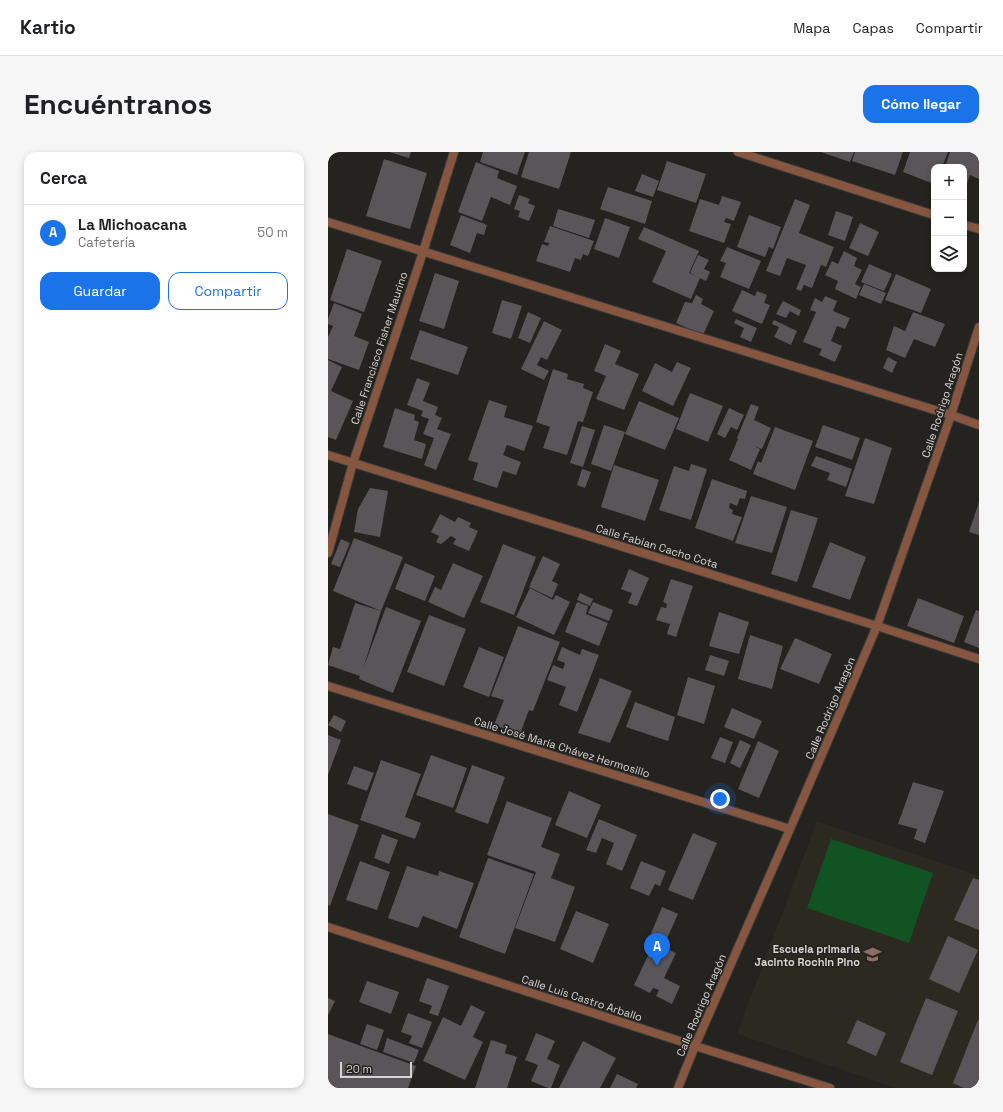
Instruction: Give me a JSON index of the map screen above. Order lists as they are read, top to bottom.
{
  "streets": {
    "street": [
      "Calle Francisco Fisher Maurino",
      "Calle Rodrigo Aragón",
      "Calle Fabian Cacho Cota",
      "Calle José María Chávez Hermosillo",
      "Calle Luis Castro Arballo"
    ]
  },
  "crossings": [
    ["Calle Francisco Fisher Maurino", "Calle Fabian Cacho Cota"],
    ["Calle Rodrigo Aragón", "Calle Fabian Cacho Cota"],
    ["Calle Rodrigo Aragón", "Calle José María Chávez Hermosillo"],
    ["Calle Rodrigo Aragón", "Calle Luis Castro Arballo"]
  ],
  "places": {
    "school or university": ["Escuela primaria Jacinto Rochin Pino"]
  },
  "scale_bar": "20 m",
  "page": {
    "header": "Kartio",
    "nav": ["Mapa", "Capas", "Compartir"],
    "buttons": [
      "Cómo llegar",
      ["Guardar", "Compartir"]
    ],
    "title": "Encuéntranos",
    "heading": "Cerca",
    "map_buttons": ["+", "−"],
    "list": [
      {
        "mark": "A",
        "name": "La Michoacana",
        "note": "Cafetería",
        "value": "50 m"
      }
    ],
    "pins": "A",
    "scale": "20 m"
  }
}
